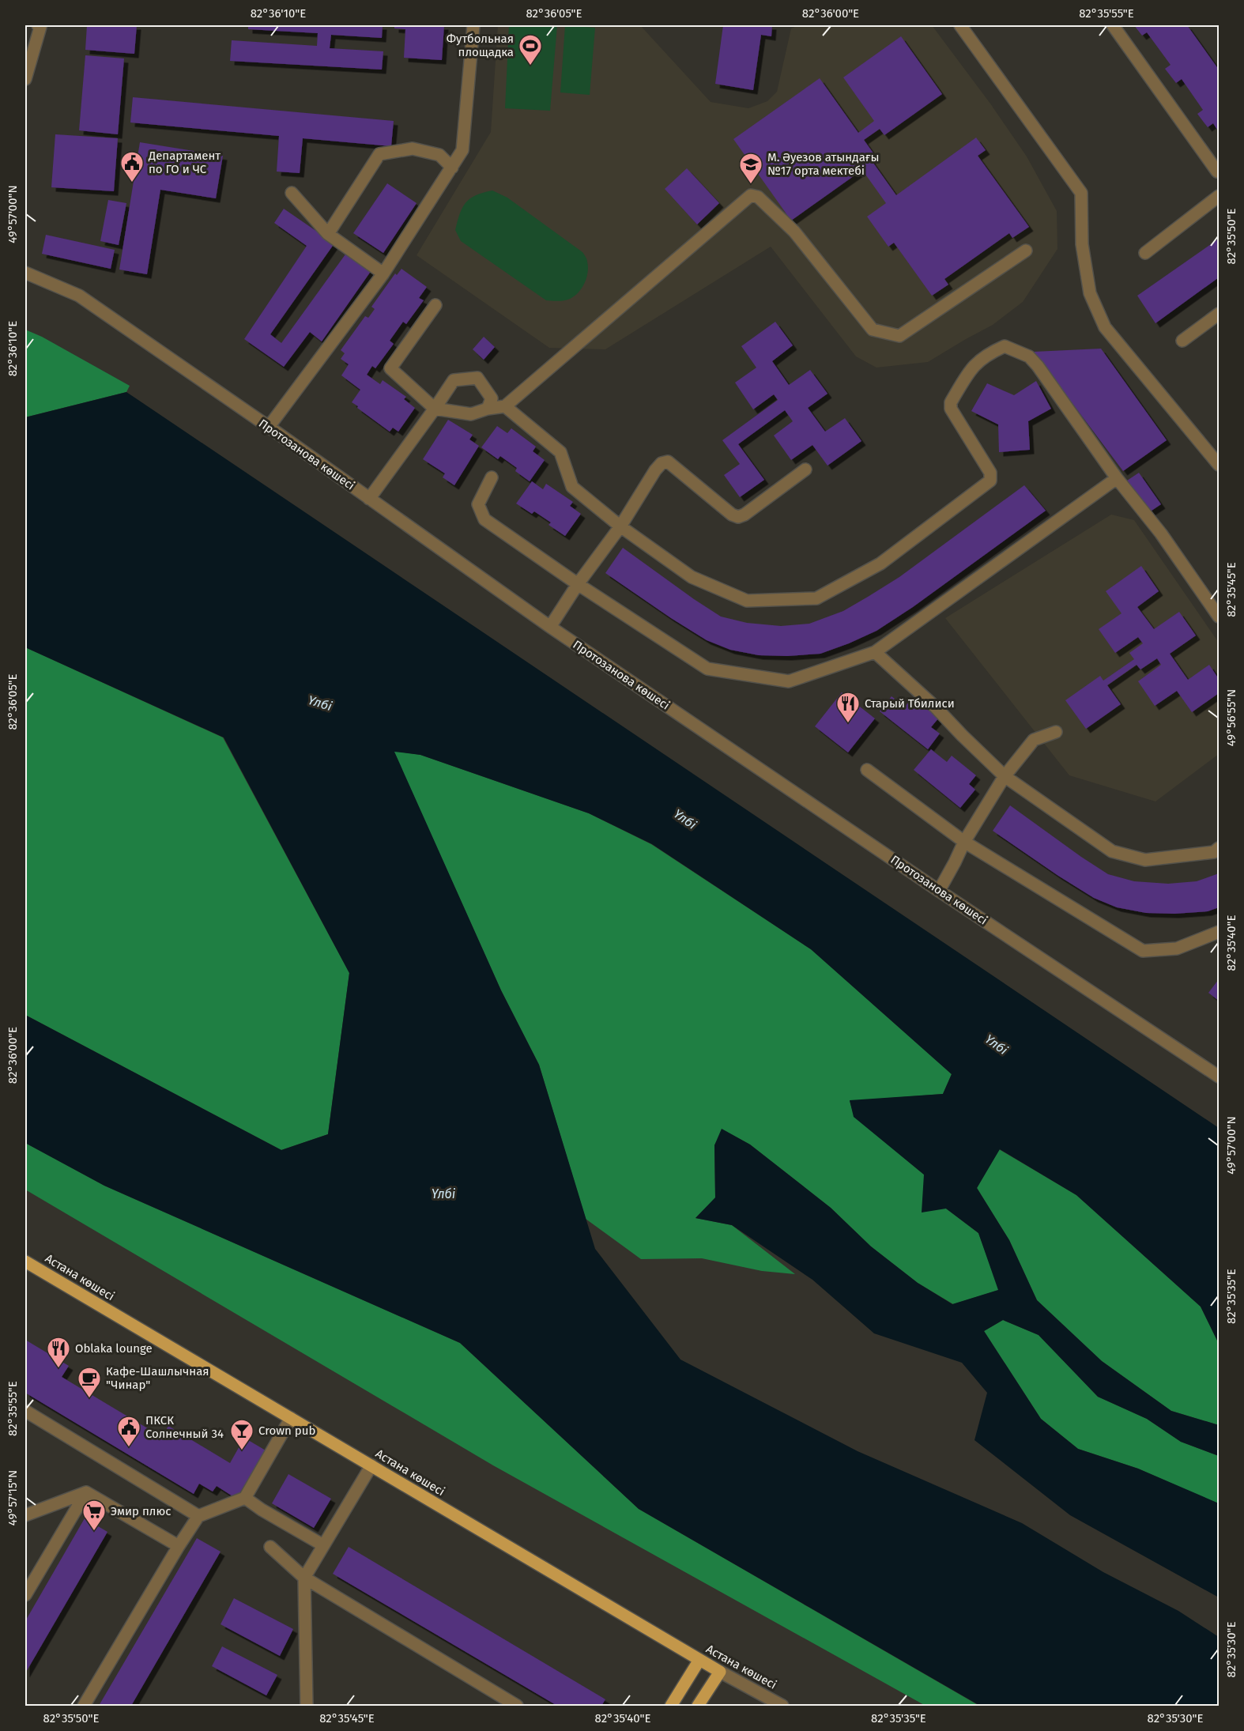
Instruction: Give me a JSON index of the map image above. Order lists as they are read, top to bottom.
{
  "streets": {
    "main road": ["Астана көшесі"],
    "street": ["Протозанова көшесі"]
  },
  "water": ["Үлбі"],
  "places": {
    "sports": ["Футбольная площадка"],
    "public building": ["Департамент по ГО и ЧС", "ПКСК Солнечный 34"],
    "school or university": ["М. Әуезов атындағы №17 орта мектебі"],
    "restaurant": ["Старый Тбилиси", "Oblaka lounge"],
    "cafe": ["Кафе-Шашлычная \"Чинар\""],
    "bar": ["Crown pub"],
    "supermarket": ["Эмир плюс"]
  },
  "coordinates": [
    "82°36'10\"E",
    "82°36'05\"E",
    "82°36'00\"E",
    "82°35'55\"E",
    "49°57'00\"N",
    "82°35'50\"E",
    "82°35'45\"E",
    "49°56'55\"N",
    "82°35'40\"E",
    "82°35'35\"E",
    "49°57'15\"N",
    "82°35'30\"E"
  ]
}
